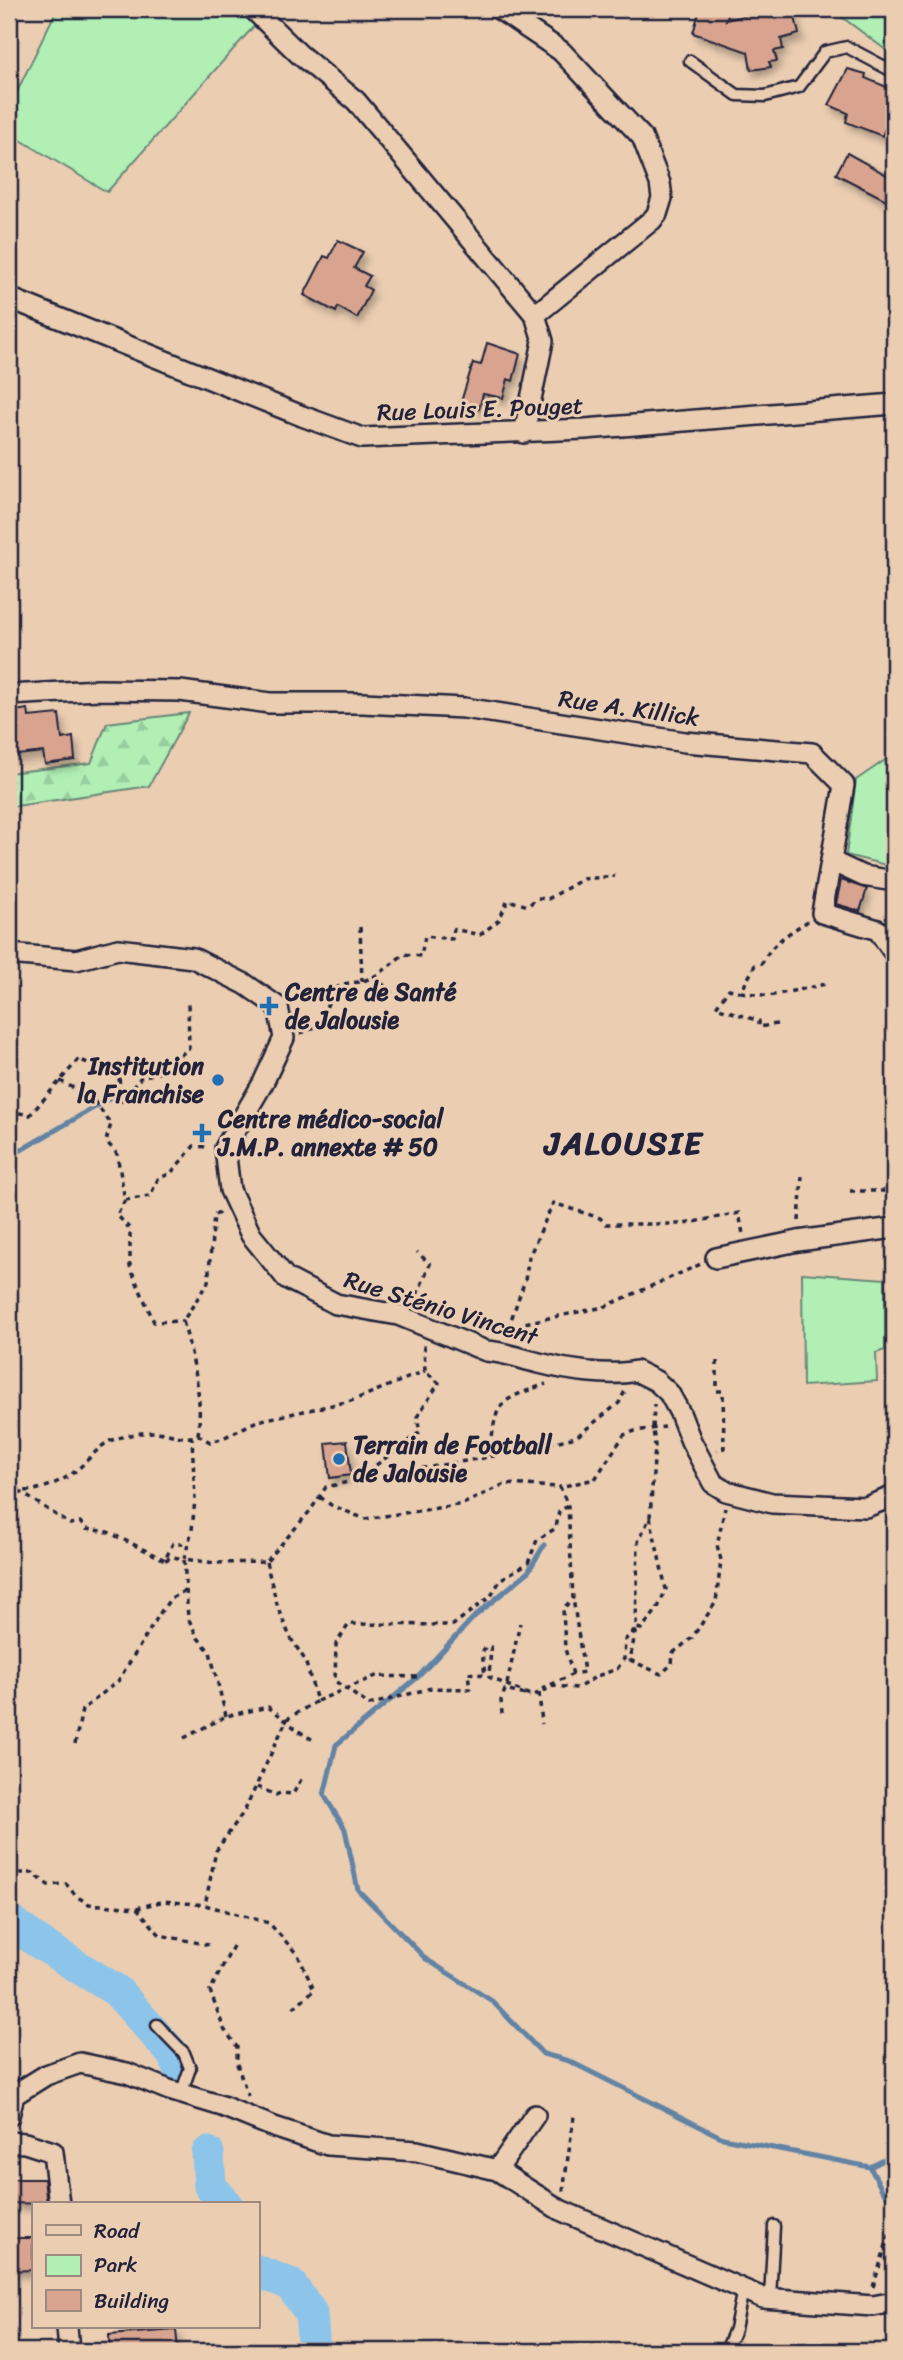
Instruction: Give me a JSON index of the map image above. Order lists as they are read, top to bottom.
{
  "streets": {
    "street": ["Rue Louis E. Pouget", "Rue A. Killick", "Rue Sténio Vincent"]
  },
  "districts": ["JALOUSIE"],
  "places": {
    "health": ["Centre de Santé de Jalousie", "Centre médico-social J.M.P. annexte # 50"],
    "other": ["Institution la Franchise", "Terrain de Football de Jalousie"]
  },
  "legend": ["Road", "Park", "Building"]
}
